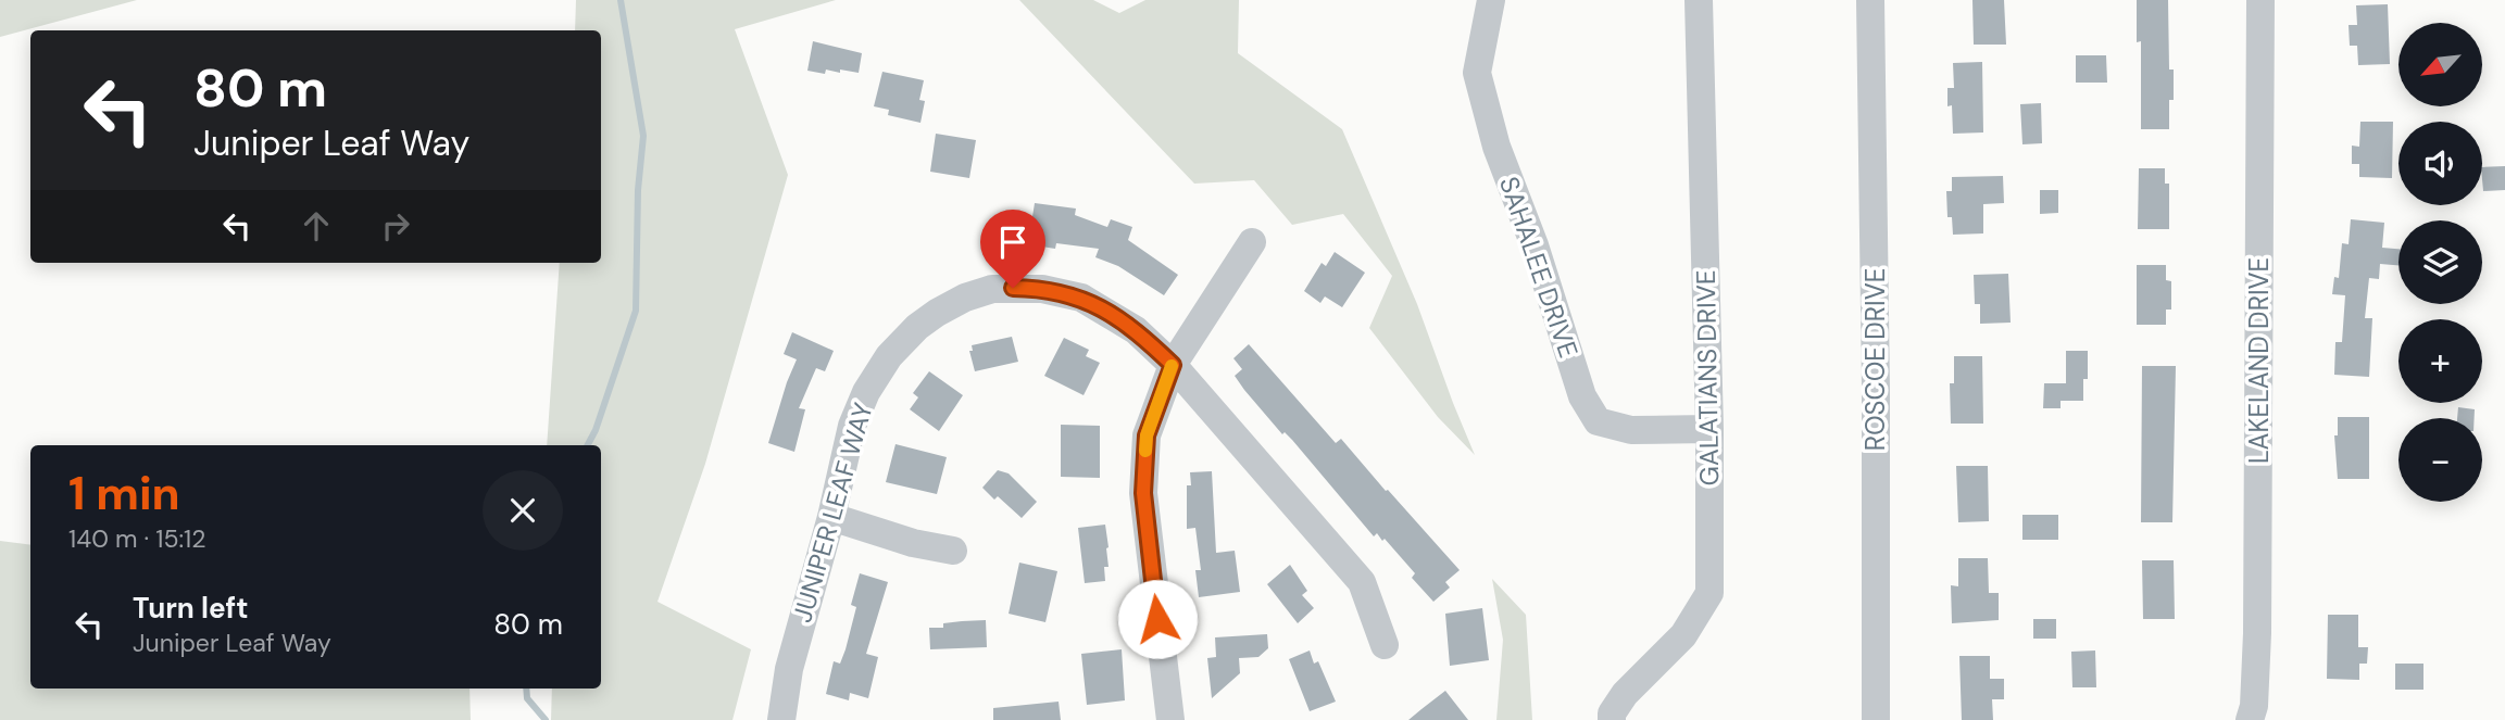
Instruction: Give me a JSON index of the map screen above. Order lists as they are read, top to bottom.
{
  "streets": {
    "street": [
      "SAHALEE DRIVE",
      "ROSCOE DRIVE",
      "LAKELAND DRIVE",
      "GALATIANS DRIVE",
      "JUNIPER LEAF WAY"
    ]
  },
  "crossings": [
    ["SAHALEE DRIVE", "GALATIANS DRIVE"]
  ],
  "north": "bottom left",
  "page": {
    "map_buttons": ["+", "−"],
    "turn": ["80 m", "Juniper Leaf Way"],
    "heading": ["1 min", "140 m · 15:12"],
    "list": [
      {
        "name": "Turn left",
        "note": "Juniper Leaf Way",
        "value": "80 m"
      }
    ]
  }
}
